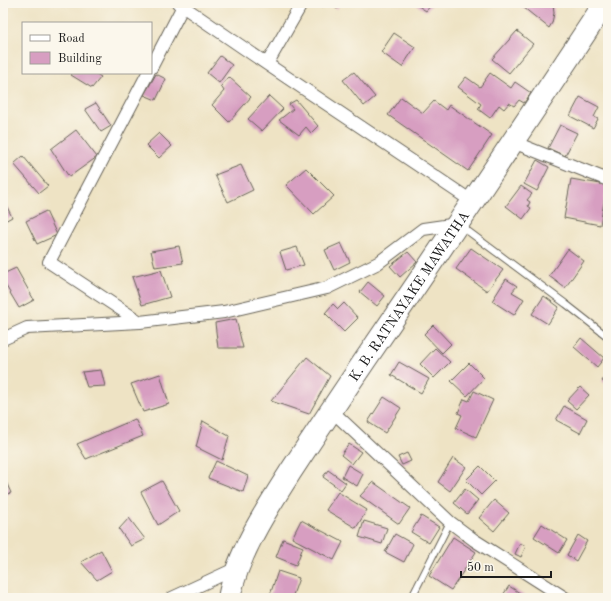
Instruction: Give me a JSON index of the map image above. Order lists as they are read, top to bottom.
{
  "streets": {
    "highway": ["K. B. RATNAYAKE MAWATHA"]
  },
  "legend": ["Road", "Building"],
  "scale_bar": "50 m"
}
